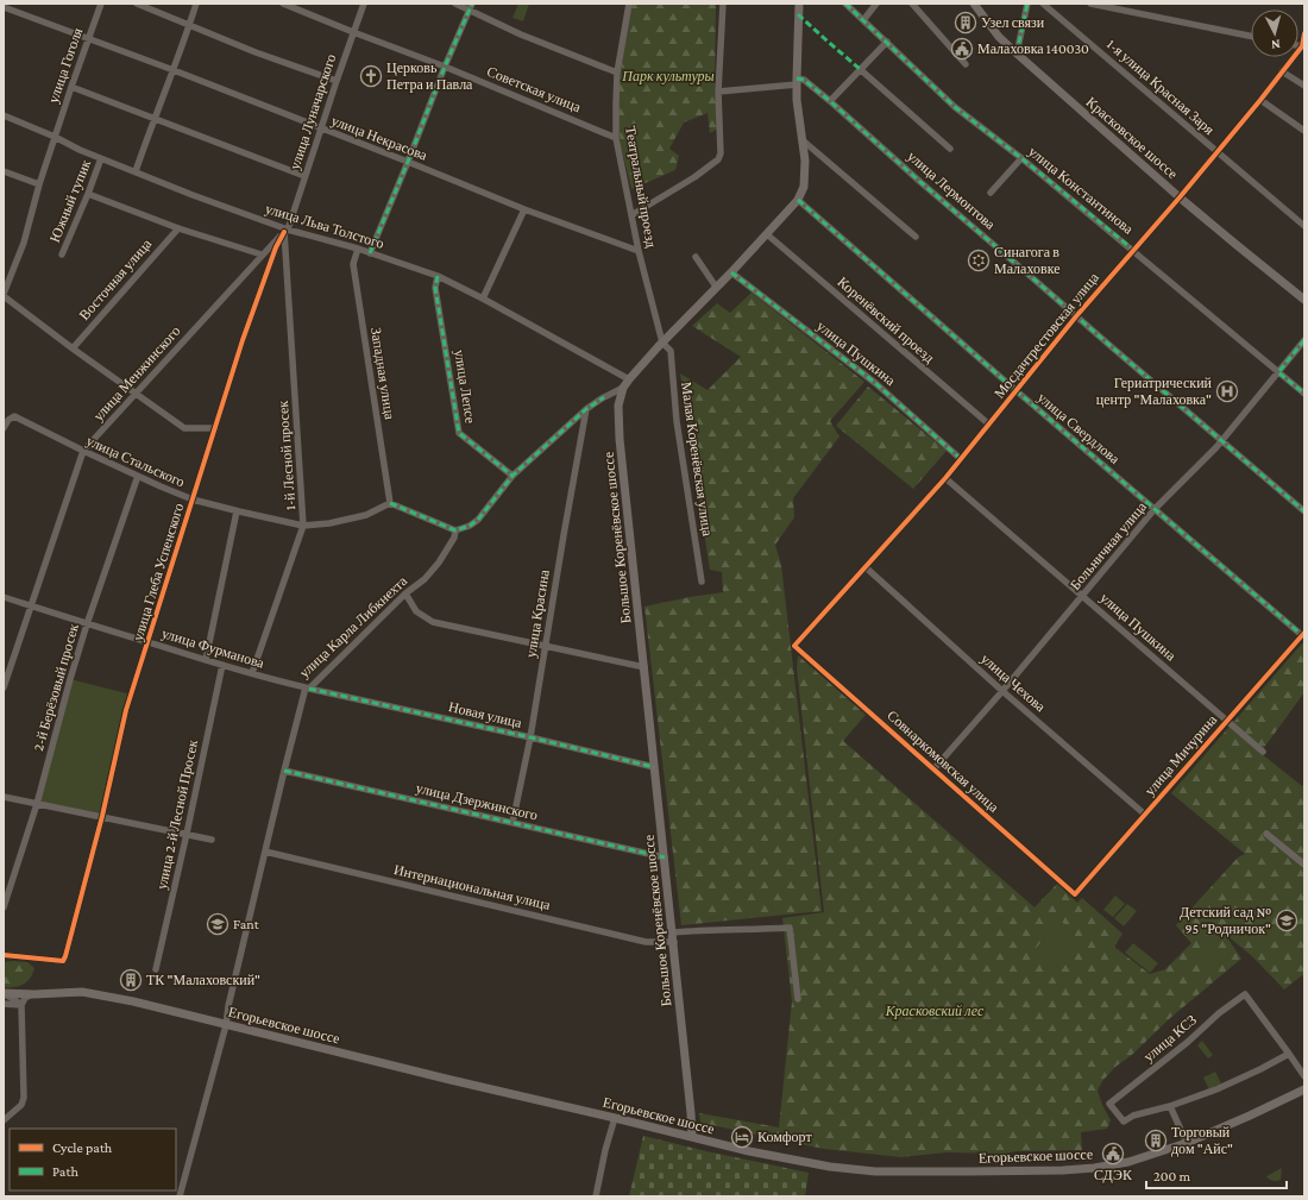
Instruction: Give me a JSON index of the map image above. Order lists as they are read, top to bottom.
{
  "streets": {
    "main road": ["Красковское шоссе", "Большое Коренёвское шоссе", "Егорьевское шоссе"],
    "street": [
      "улица Гоголя",
      "1-я улица Красная Заря",
      "Советская улица",
      "улица Луначарского",
      "улица Некрасова",
      "Театральный проезд",
      "улица Лермонтова",
      "улица Константинова",
      "Южный тупик",
      "улица Льва Толстого",
      "Восточная улица",
      "Коренёвский проезд",
      "Мосдачтрестовская улица",
      "улица Пушкина",
      "улица Менжинского",
      "Западная улица",
      "улица Лепсе",
      "улица Свердлова",
      "1-й Лесной просек",
      "Малая Коренёвская улица",
      "улица Стальского",
      "Больничная улица",
      "улица Глеба Успенского",
      "улица Красина",
      "улица Карла Либкнехта",
      "улица Фурманова",
      "улица Чехова",
      "2-й Берёзовый просек",
      "Новая улица",
      "улица Мичурина",
      "Совнаркомовская улица",
      "улица Дзержинского",
      "улица 2-й Лесной Просек",
      "Интернациональная улица",
      "улица КСЗ"
    ]
  },
  "crossings": [
    ["улица Гоголя", "улица Некрасова"],
    ["улица Гоголя", "улица Льва Толстого"],
    ["1-я улица Красная Заря", "Мосдачтрестовская улица"],
    ["Советская улица", "улица Луначарского"],
    ["Советская улица", "Театральный проезд"],
    ["улица Луначарского", "улица Некрасова"],
    ["улица Луначарского", "улица Льва Толстого"],
    ["улица Луначарского", "1-й Лесной просек"],
    ["улица Луначарского", "улица Глеба Успенского"],
    ["улица Некрасова", "Театральный проезд"],
    ["Красковское шоссе", "Мосдачтрестовская улица"],
    ["Театральный проезд", "Малая Коренёвская улица"],
    ["Театральный проезд", "Большое Коренёвское шоссе"],
    ["улица Лермонтова", "Мосдачтрестовская улица"],
    ["улица Лермонтова", "Большое Коренёвское шоссе"],
    ["улица Лермонтова", "Больничная улица"],
    ["улица Константинова", "Мосдачтрестовская улица"],
    ["улица Константинова", "Больничная улица"],
    ["Южный тупик", "улица Льва Толстого"],
    ["улица Льва Толстого", "Западная улица"],
    ["улица Льва Толстого", "улица Лепсе"],
    ["улица Льва Толстого", "1-й Лесной просек"],
    ["улица Льва Толстого", "Большое Коренёвское шоссе"],
    ["улица Льва Толстого", "улица Глеба Успенского"],
    ["Коренёвский проезд", "Мосдачтрестовская улица"],
    ["Коренёвский проезд", "Большое Коренёвское шоссе"],
    ["Мосдачтрестовская улица", "улица Пушкина"],
    ["Мосдачтрестовская улица", "улица Свердлова"],
    ["Мосдачтрестовская улица", "улица Чехова"],
    ["Мосдачтрестовская улица", "Совнаркомовская улица"],
    ["улица Пушкина", "Большое Коренёвское шоссе"],
    ["улица Пушкина", "Больничная улица"],
    ["улица Пушкина", "улица Мичурина"],
    ["улица Менжинского", "улица Стальского"],
    ["улица Менжинского", "улица Фурманова"],
    ["Западная улица", "улица Стальского"],
    ["улица Свердлова", "Большое Коренёвское шоссе"],
    ["улица Свердлова", "Больничная улица"],
    ["улица Свердлова", "улица Мичурина"],
    ["1-й Лесной просек", "улица Стальского"],
    ["1-й Лесной просек", "улица Глеба Успенского"],
    ["1-й Лесной просек", "улица Фурманова"],
    ["Малая Коренёвская улица", "Большое Коренёвское шоссе"],
    ["улица Стальского", "улица Глеба Успенского"],
    ["улица Стальского", "2-й Берёзовый просек"],
    ["Большое Коренёвское шоссе", "Новая улица"],
    ["Большое Коренёвское шоссе", "улица Дзержинского"],
    ["Большое Коренёвское шоссе", "Интернациональная улица"],
    ["Большое Коренёвское шоссе", "Егорьевское шоссе"],
    ["Больничная улица", "улица Чехова"],
    ["Больничная улица", "Совнаркомовская улица"],
    ["улица Глеба Успенского", "улица Фурманова"],
    ["улица Красина", "Новая улица"],
    ["улица Красина", "улица Дзержинского"],
    ["улица Карла Либкнехта", "улица Фурманова"],
    ["улица Карла Либкнехта", "Новая улица"],
    ["улица Карла Либкнехта", "улица Дзержинского"],
    ["улица Карла Либкнехта", "Интернациональная улица"],
    ["улица Карла Либкнехта", "Егорьевское шоссе"],
    ["улица Фурманова", "2-й Берёзовый просек"],
    ["улица Фурманова", "Новая улица"],
    ["улица Фурманова", "улица 2-й Лесной Просек"],
    ["улица Чехова", "улица Мичурина"],
    ["улица Мичурина", "Совнаркомовская улица"]
  ],
  "parks": ["Парк культуры", "Красковский лес"],
  "places": {
    "building": ["Узел связи", "ТК \"Малаховский\"", "Торговый дом \"Айс\""],
    "public building": ["Малаховка 140030", "СДЭК"],
    "church": ["Церковь Петра и Павла"],
    "synagogue": ["Синагога в Малаховке"],
    "hospital": ["Гериатрический центр \"Малаховка\""],
    "school or university": ["Детский сад № 95 \"Родничок\"", "Fant"],
    "hotel": ["Комфорт"]
  },
  "legend": ["Cycle path", "Path"],
  "scale_bar": "200 m",
  "north": "bottom"
}
